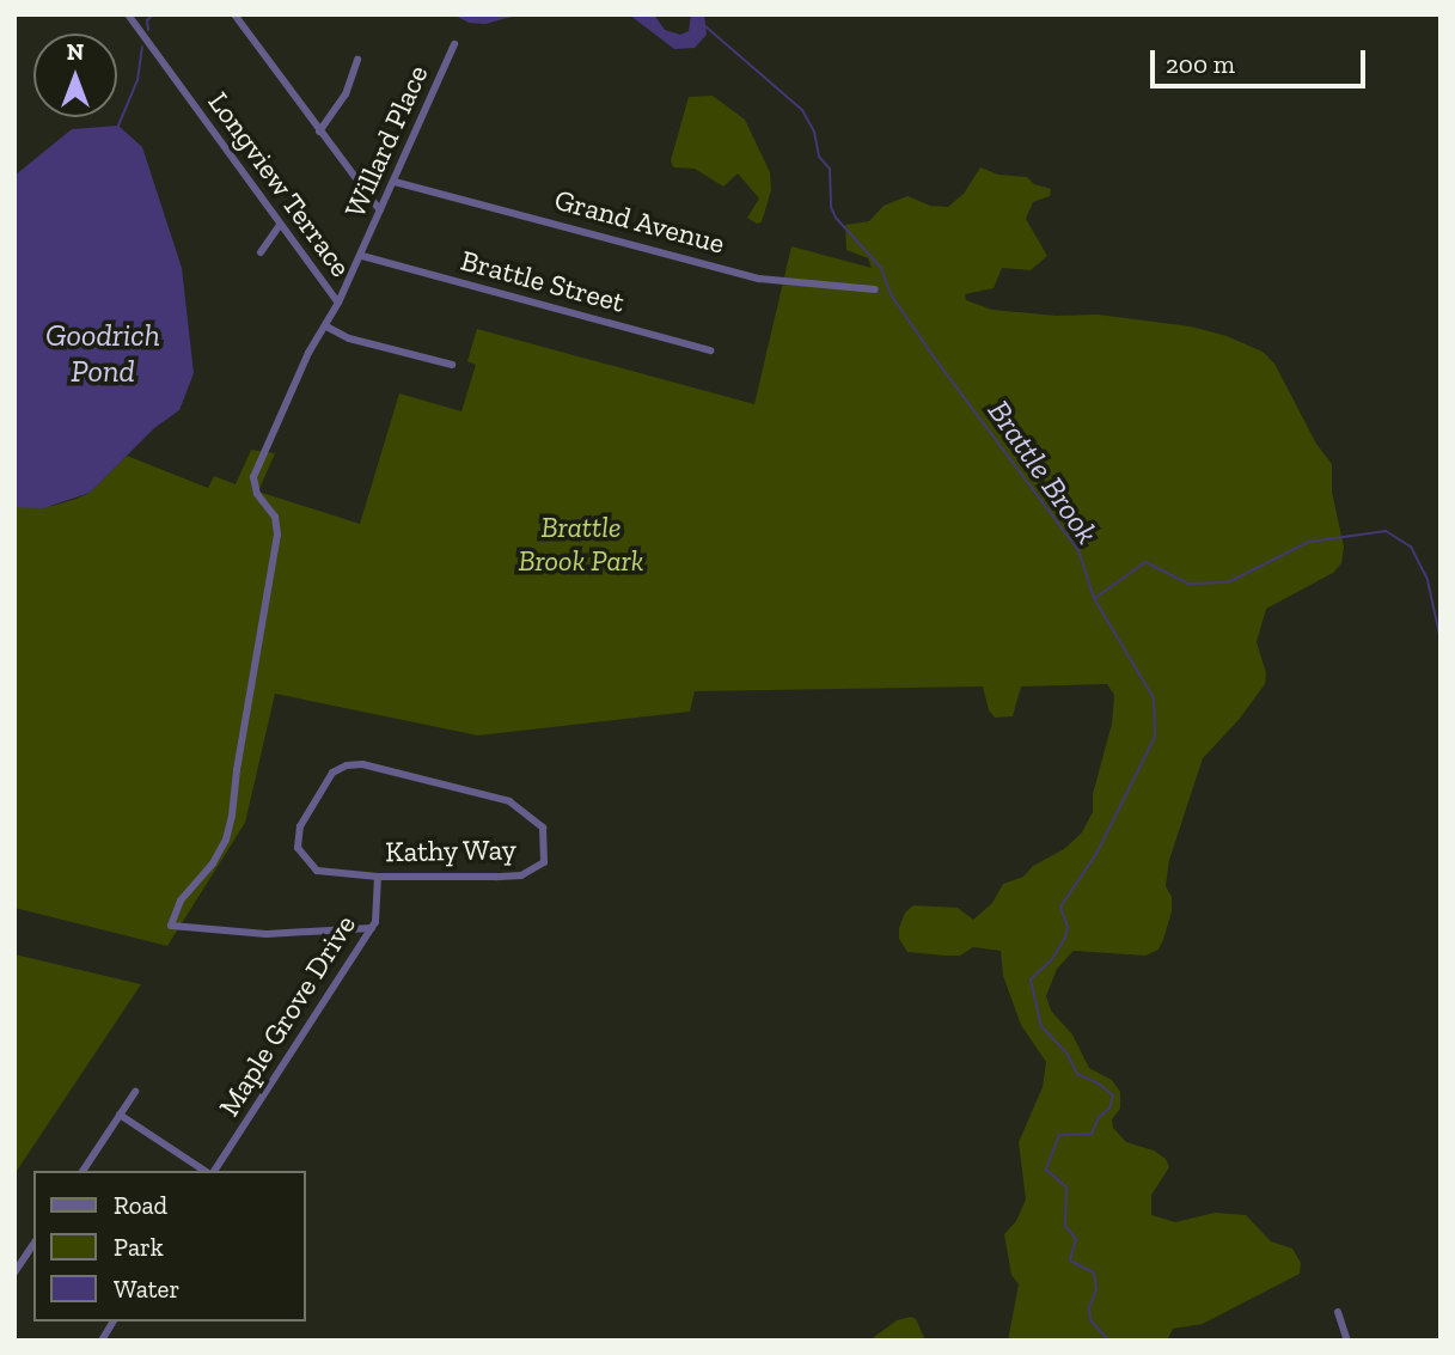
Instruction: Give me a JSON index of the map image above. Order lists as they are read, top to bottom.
{
  "streets": {
    "street": [
      "Willard Place",
      "Longview Terrace",
      "Grand Avenue",
      "Brattle Street",
      "Kathy Way",
      "Maple Grove Drive"
    ]
  },
  "crossings": [
    ["Willard Place", "Longview Terrace"],
    ["Willard Place", "Grand Avenue"],
    ["Willard Place", "Brattle Street"],
    ["Longview Terrace", "Maple Grove Drive"],
    ["Kathy Way", "Maple Grove Drive"]
  ],
  "water": ["Goodrich Pond", "Brattle Brook"],
  "parks": ["Brattle Brook Park"],
  "legend": ["Road", "Park", "Water"],
  "scale_bar": "200 m",
  "north": "top"
}
